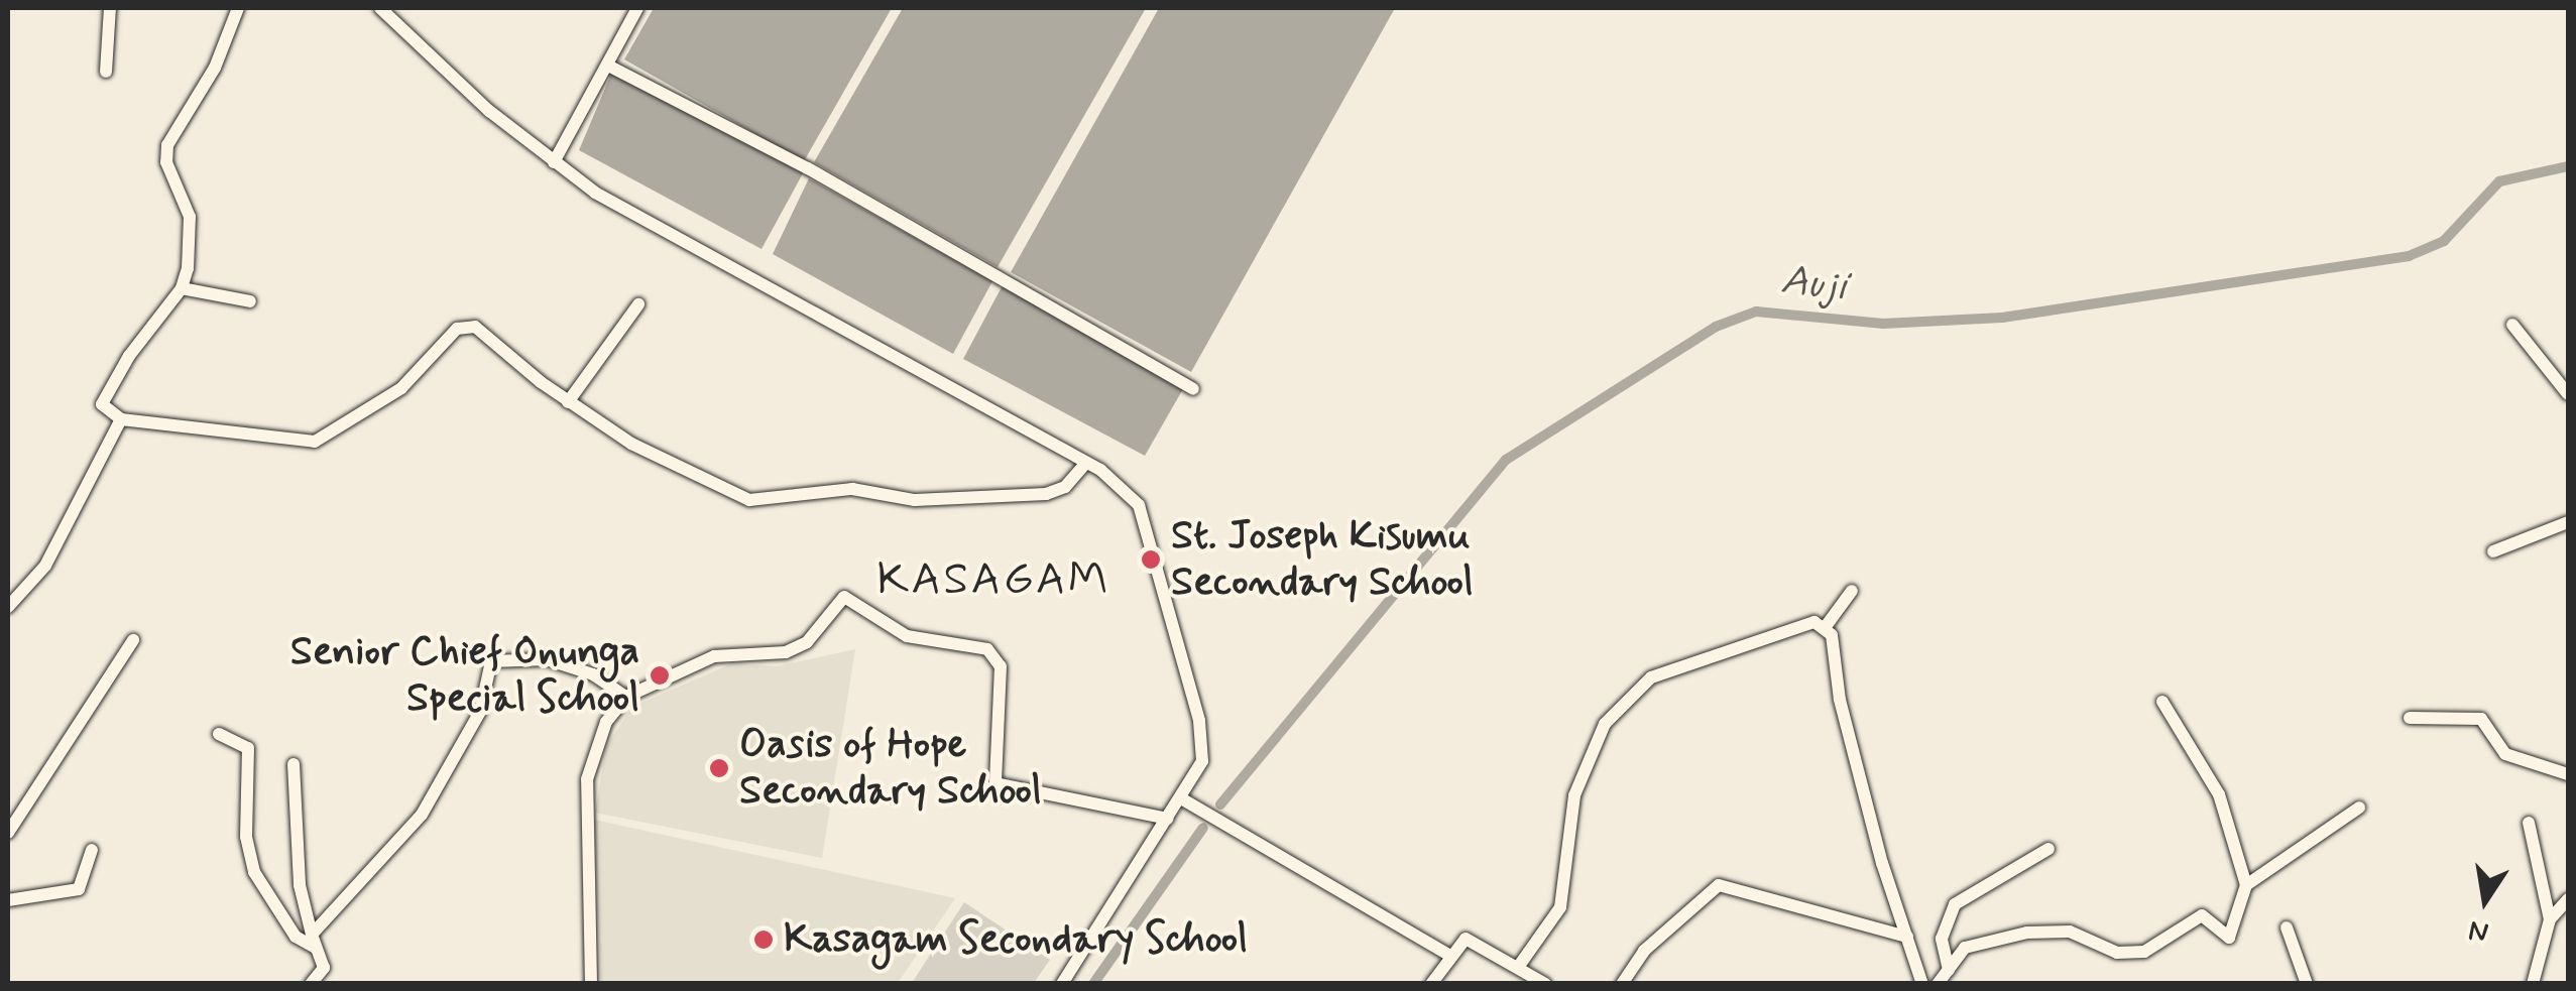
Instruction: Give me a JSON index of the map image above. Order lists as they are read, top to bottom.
{
  "districts": ["KASAGAM"],
  "water": ["Auji"],
  "places": [
    "St. Joseph Kisumu Secondary School",
    "Senior Chief Onunga Special School",
    "Oasis of Hope Secondary School",
    "Kasagam Secondary School"
  ],
  "north": "bottom"
}
